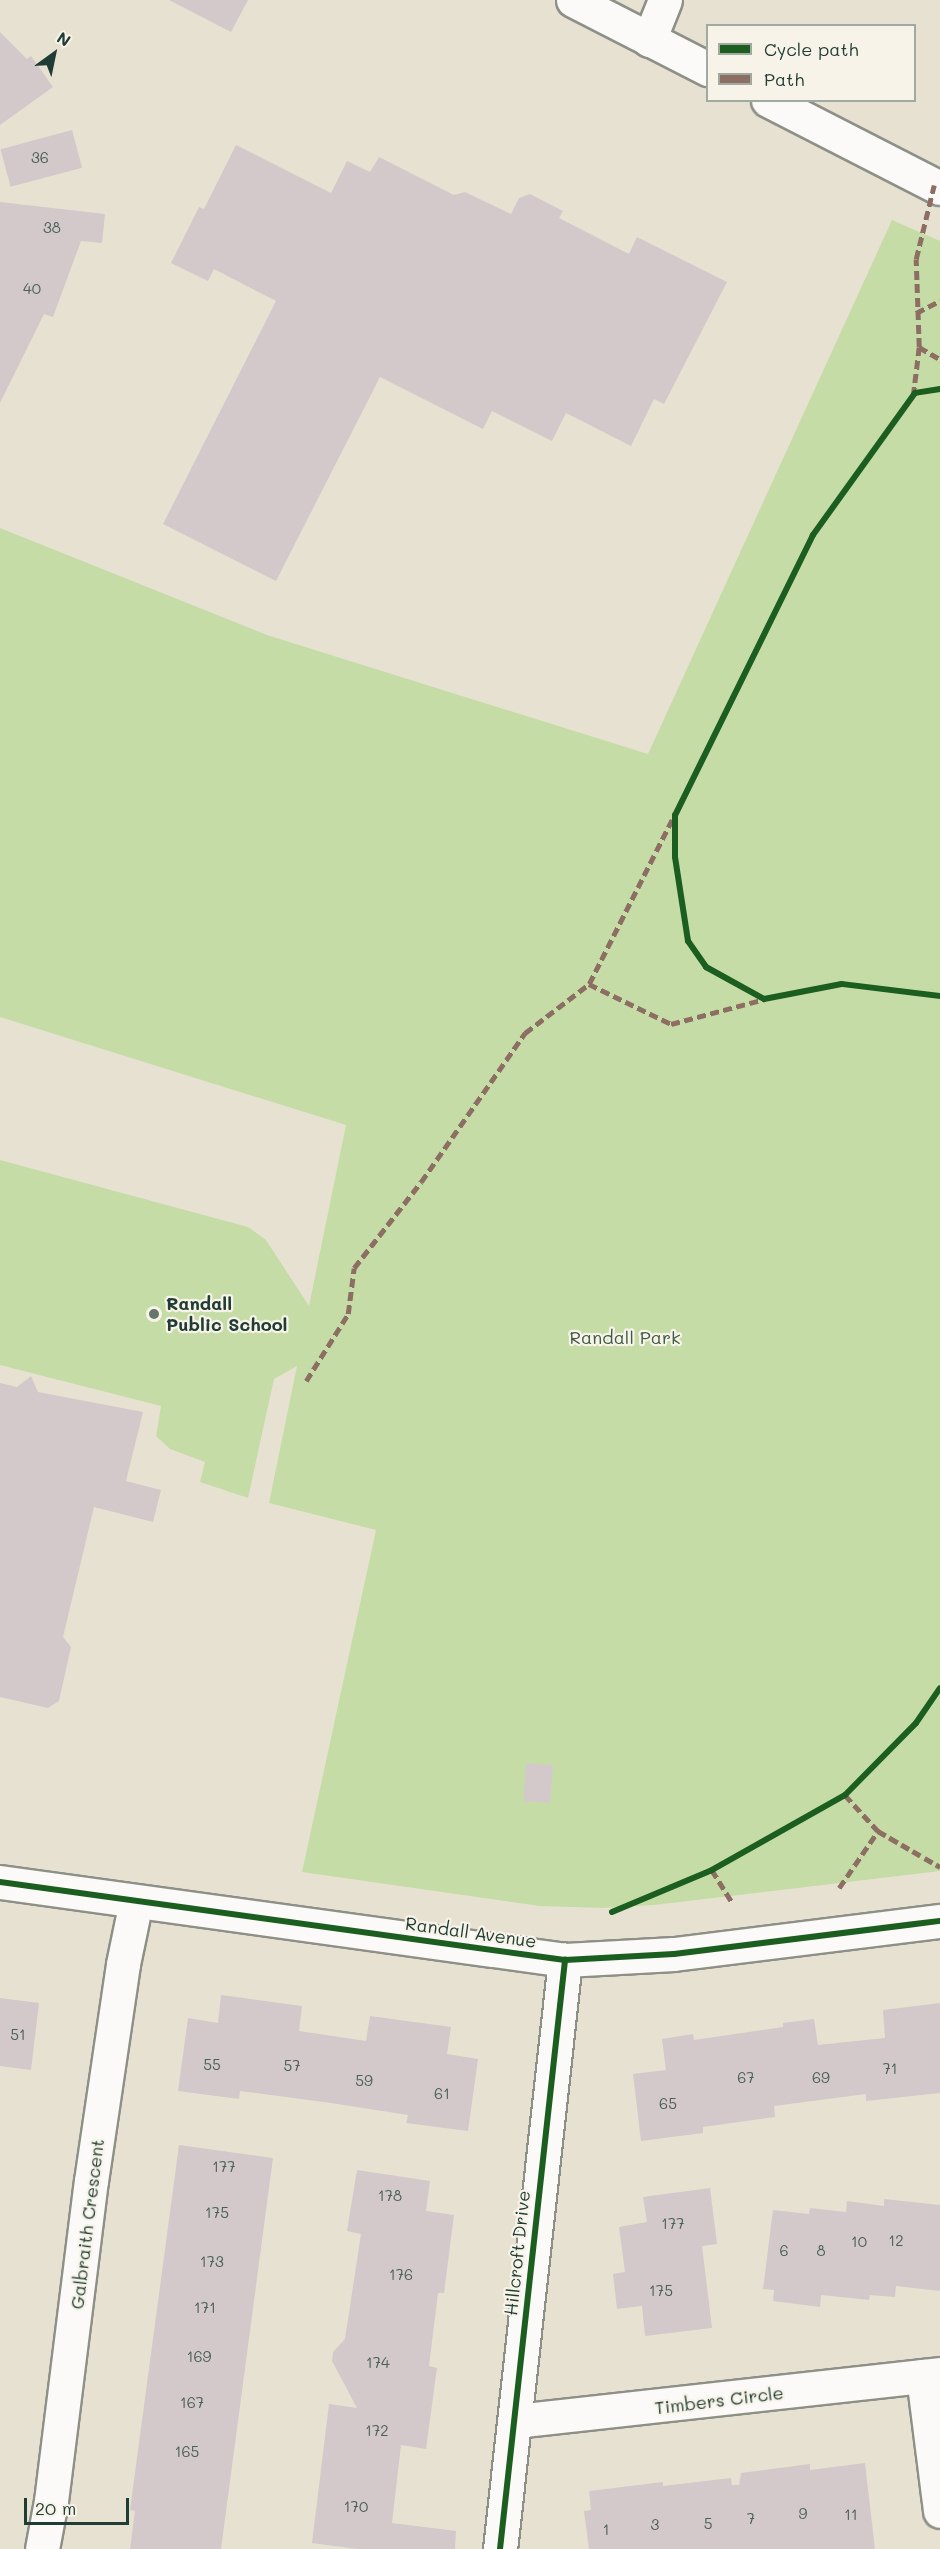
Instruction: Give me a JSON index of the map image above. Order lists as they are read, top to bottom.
{
  "streets": {
    "street": [
      "Randall Avenue",
      "Galbraith Crescent",
      "Hillcroft Drive",
      "Timbers Circle"
    ]
  },
  "crossings": [
    ["Randall Avenue", "Galbraith Crescent"],
    ["Randall Avenue", "Hillcroft Drive"],
    ["Hillcroft Drive", "Timbers Circle"]
  ],
  "parks": ["Randall Park"],
  "places": ["Randall Public School"],
  "house_numbers": [
    "36",
    "38",
    "40",
    "51",
    "55",
    "57",
    "71",
    "67",
    "69",
    "59",
    "61",
    "65",
    "177",
    "178",
    "175",
    "177",
    "12",
    "10",
    "6",
    "8",
    "173",
    "176",
    "175",
    "171",
    "169",
    "174",
    "167",
    "172",
    "165",
    "170",
    "9",
    "11",
    "7",
    "5",
    "3",
    "1"
  ],
  "legend": ["Cycle path", "Path"],
  "scale_bar": "20 m",
  "north": "top right"
}
